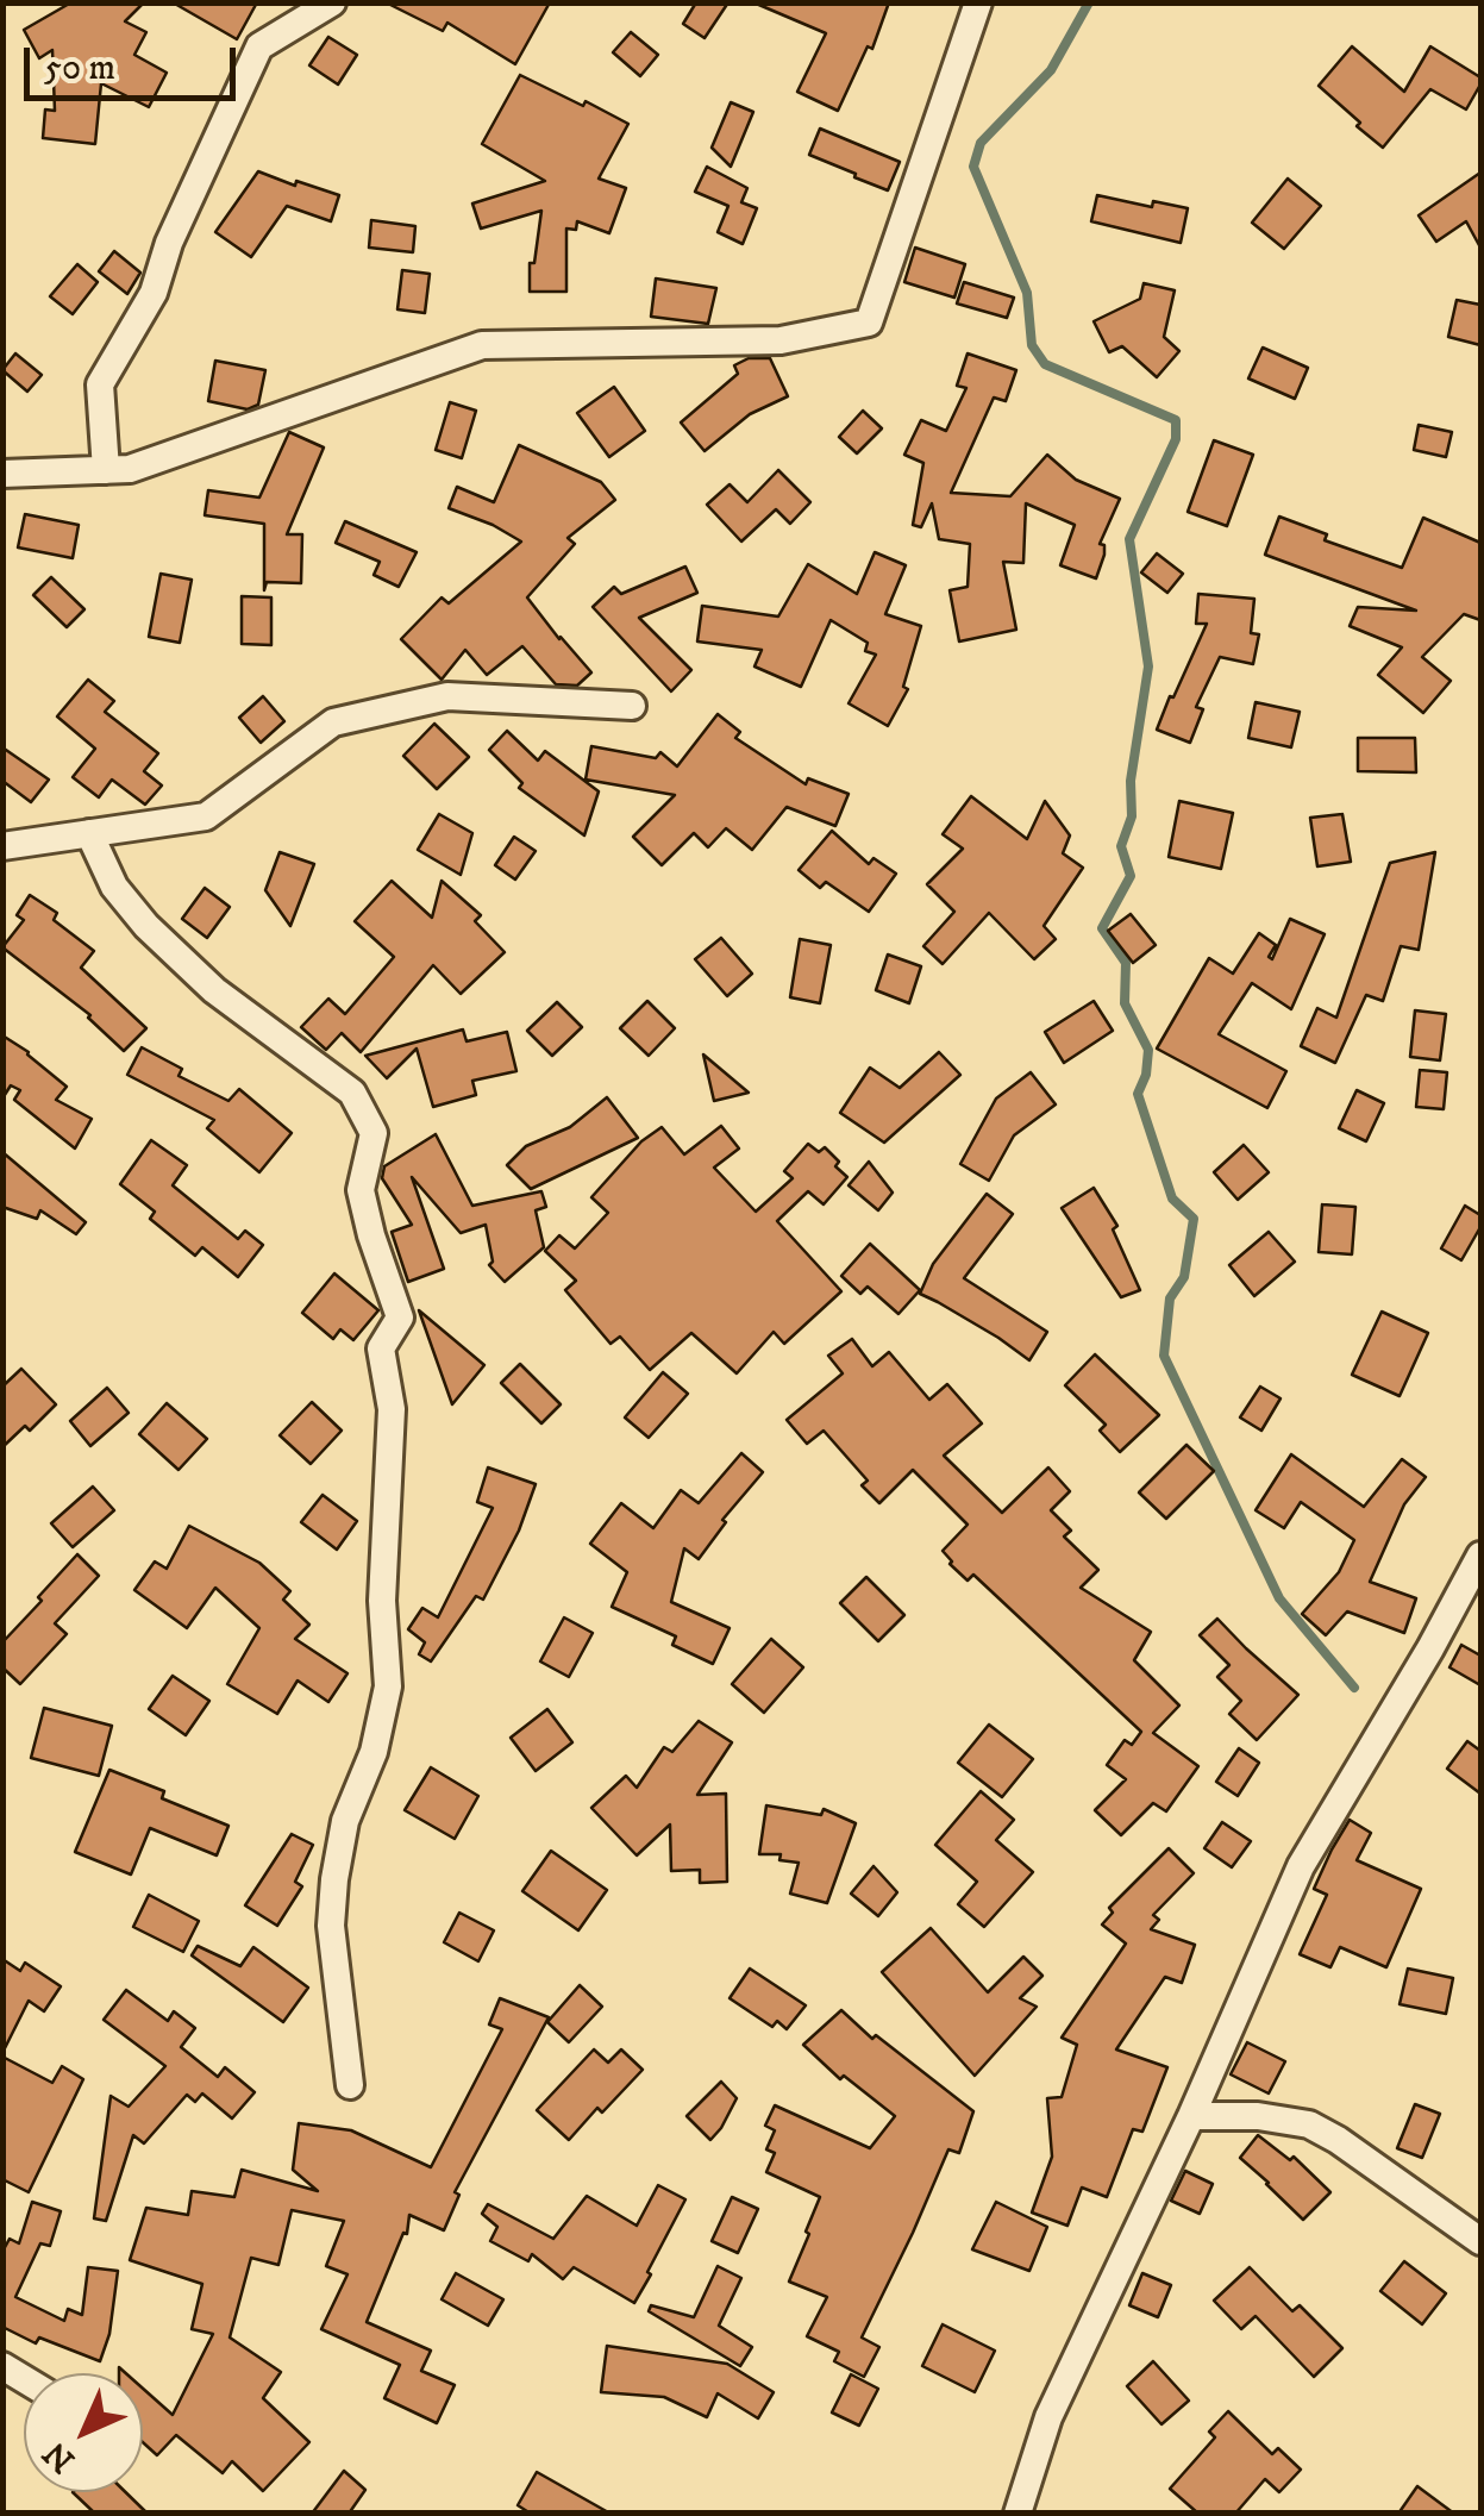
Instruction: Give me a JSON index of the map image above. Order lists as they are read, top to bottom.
{
  "scale_bar": "50 m",
  "north": "bottom left"
}
